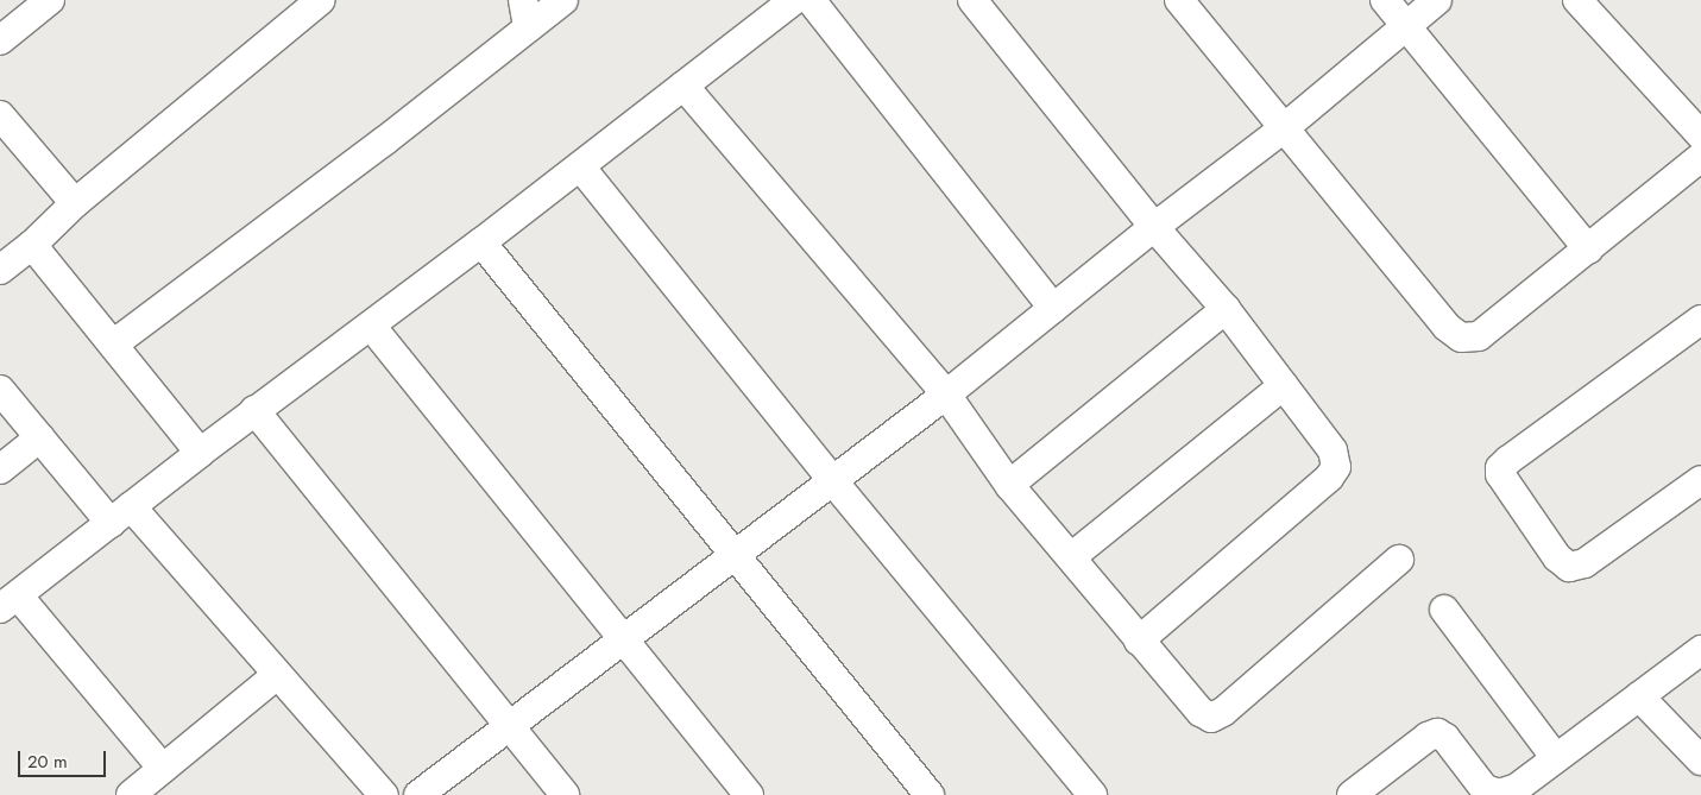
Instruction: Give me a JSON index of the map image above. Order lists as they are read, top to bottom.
{
  "scale_bar": "20 m"
}
